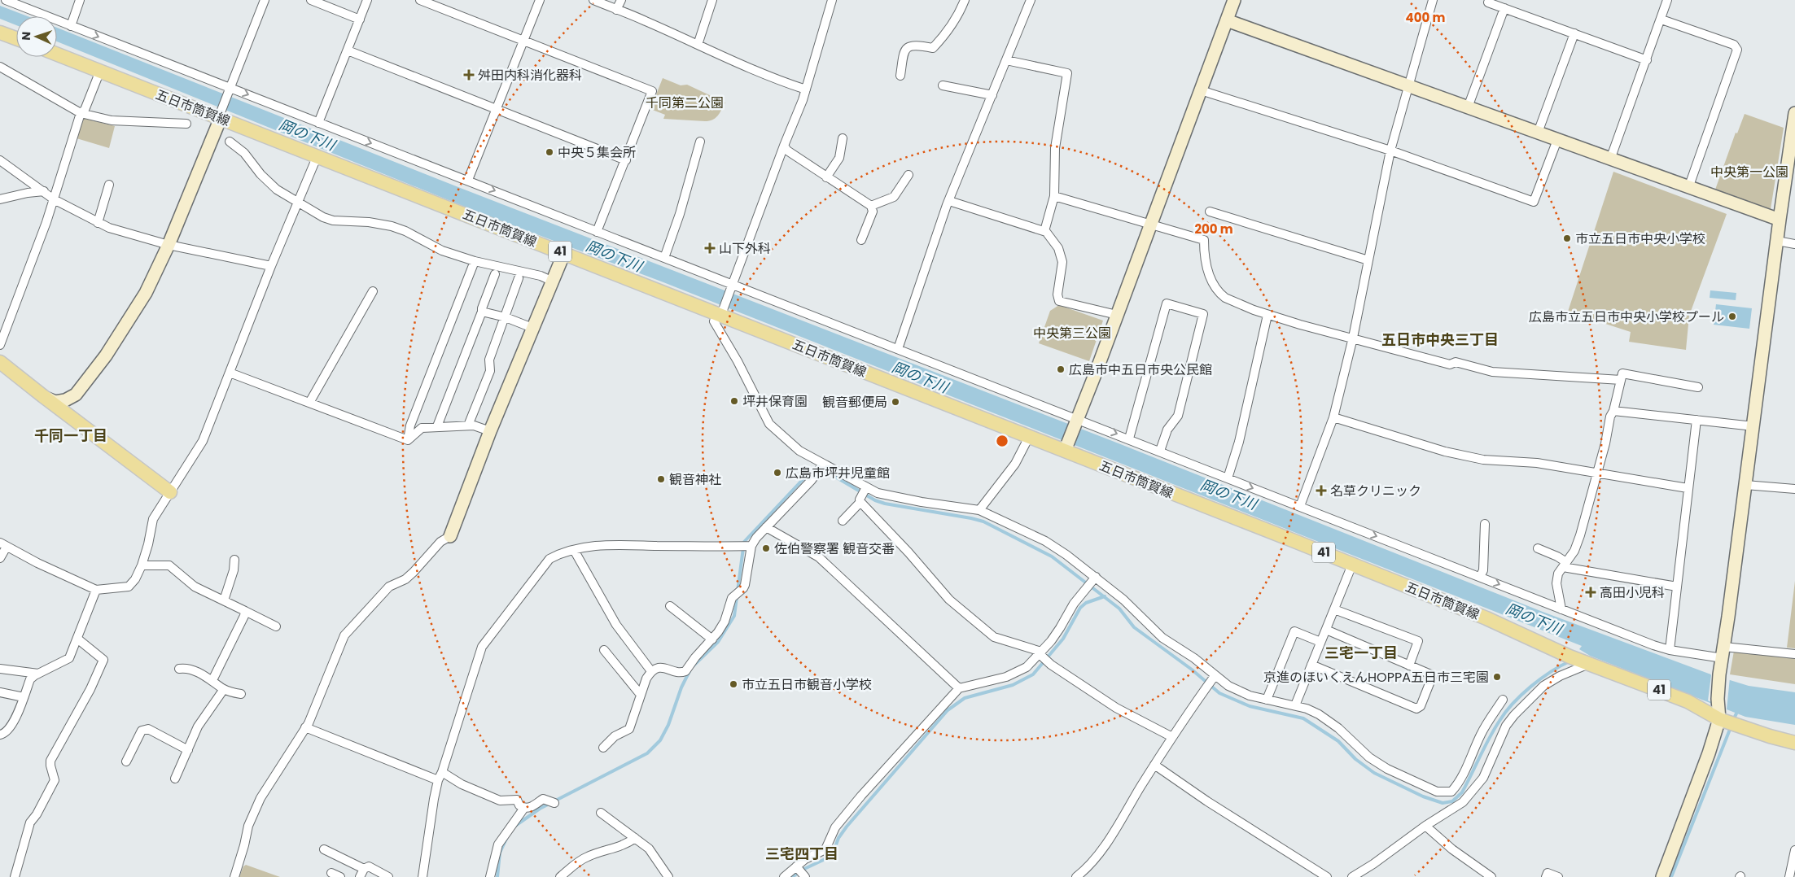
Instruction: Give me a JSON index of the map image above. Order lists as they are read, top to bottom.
{
  "streets": {
    "main road": ["五日市筒賀線", "41"]
  },
  "districts": [
    "五日市中央三丁目",
    "千同一丁目",
    "三宅一丁目",
    "三宅四丁目"
  ],
  "water": ["岡の下川"],
  "parks": ["千同第二公園", "中央第一公園", "中央第三公園"],
  "places": {
    "health": [
      "舛田内科消化器科",
      "山下外科",
      "名草クリニック",
      "高田小児科"
    ],
    "other": [
      "中央５集会所",
      "市立五日市中央小学校",
      "広島市立五日市中央小学校プール",
      "広島市中五日市央公民館",
      "坪井保育園",
      "観音郵便局",
      "広島市坪井児童館",
      "観音神社",
      "佐伯警察署 観音交番",
      "京進のほいくえんHOPPA五日市三宅園",
      "市立五日市観音小学校"
    ]
  },
  "north": "left",
  "rings": ["400 m", "200 m"]
}
